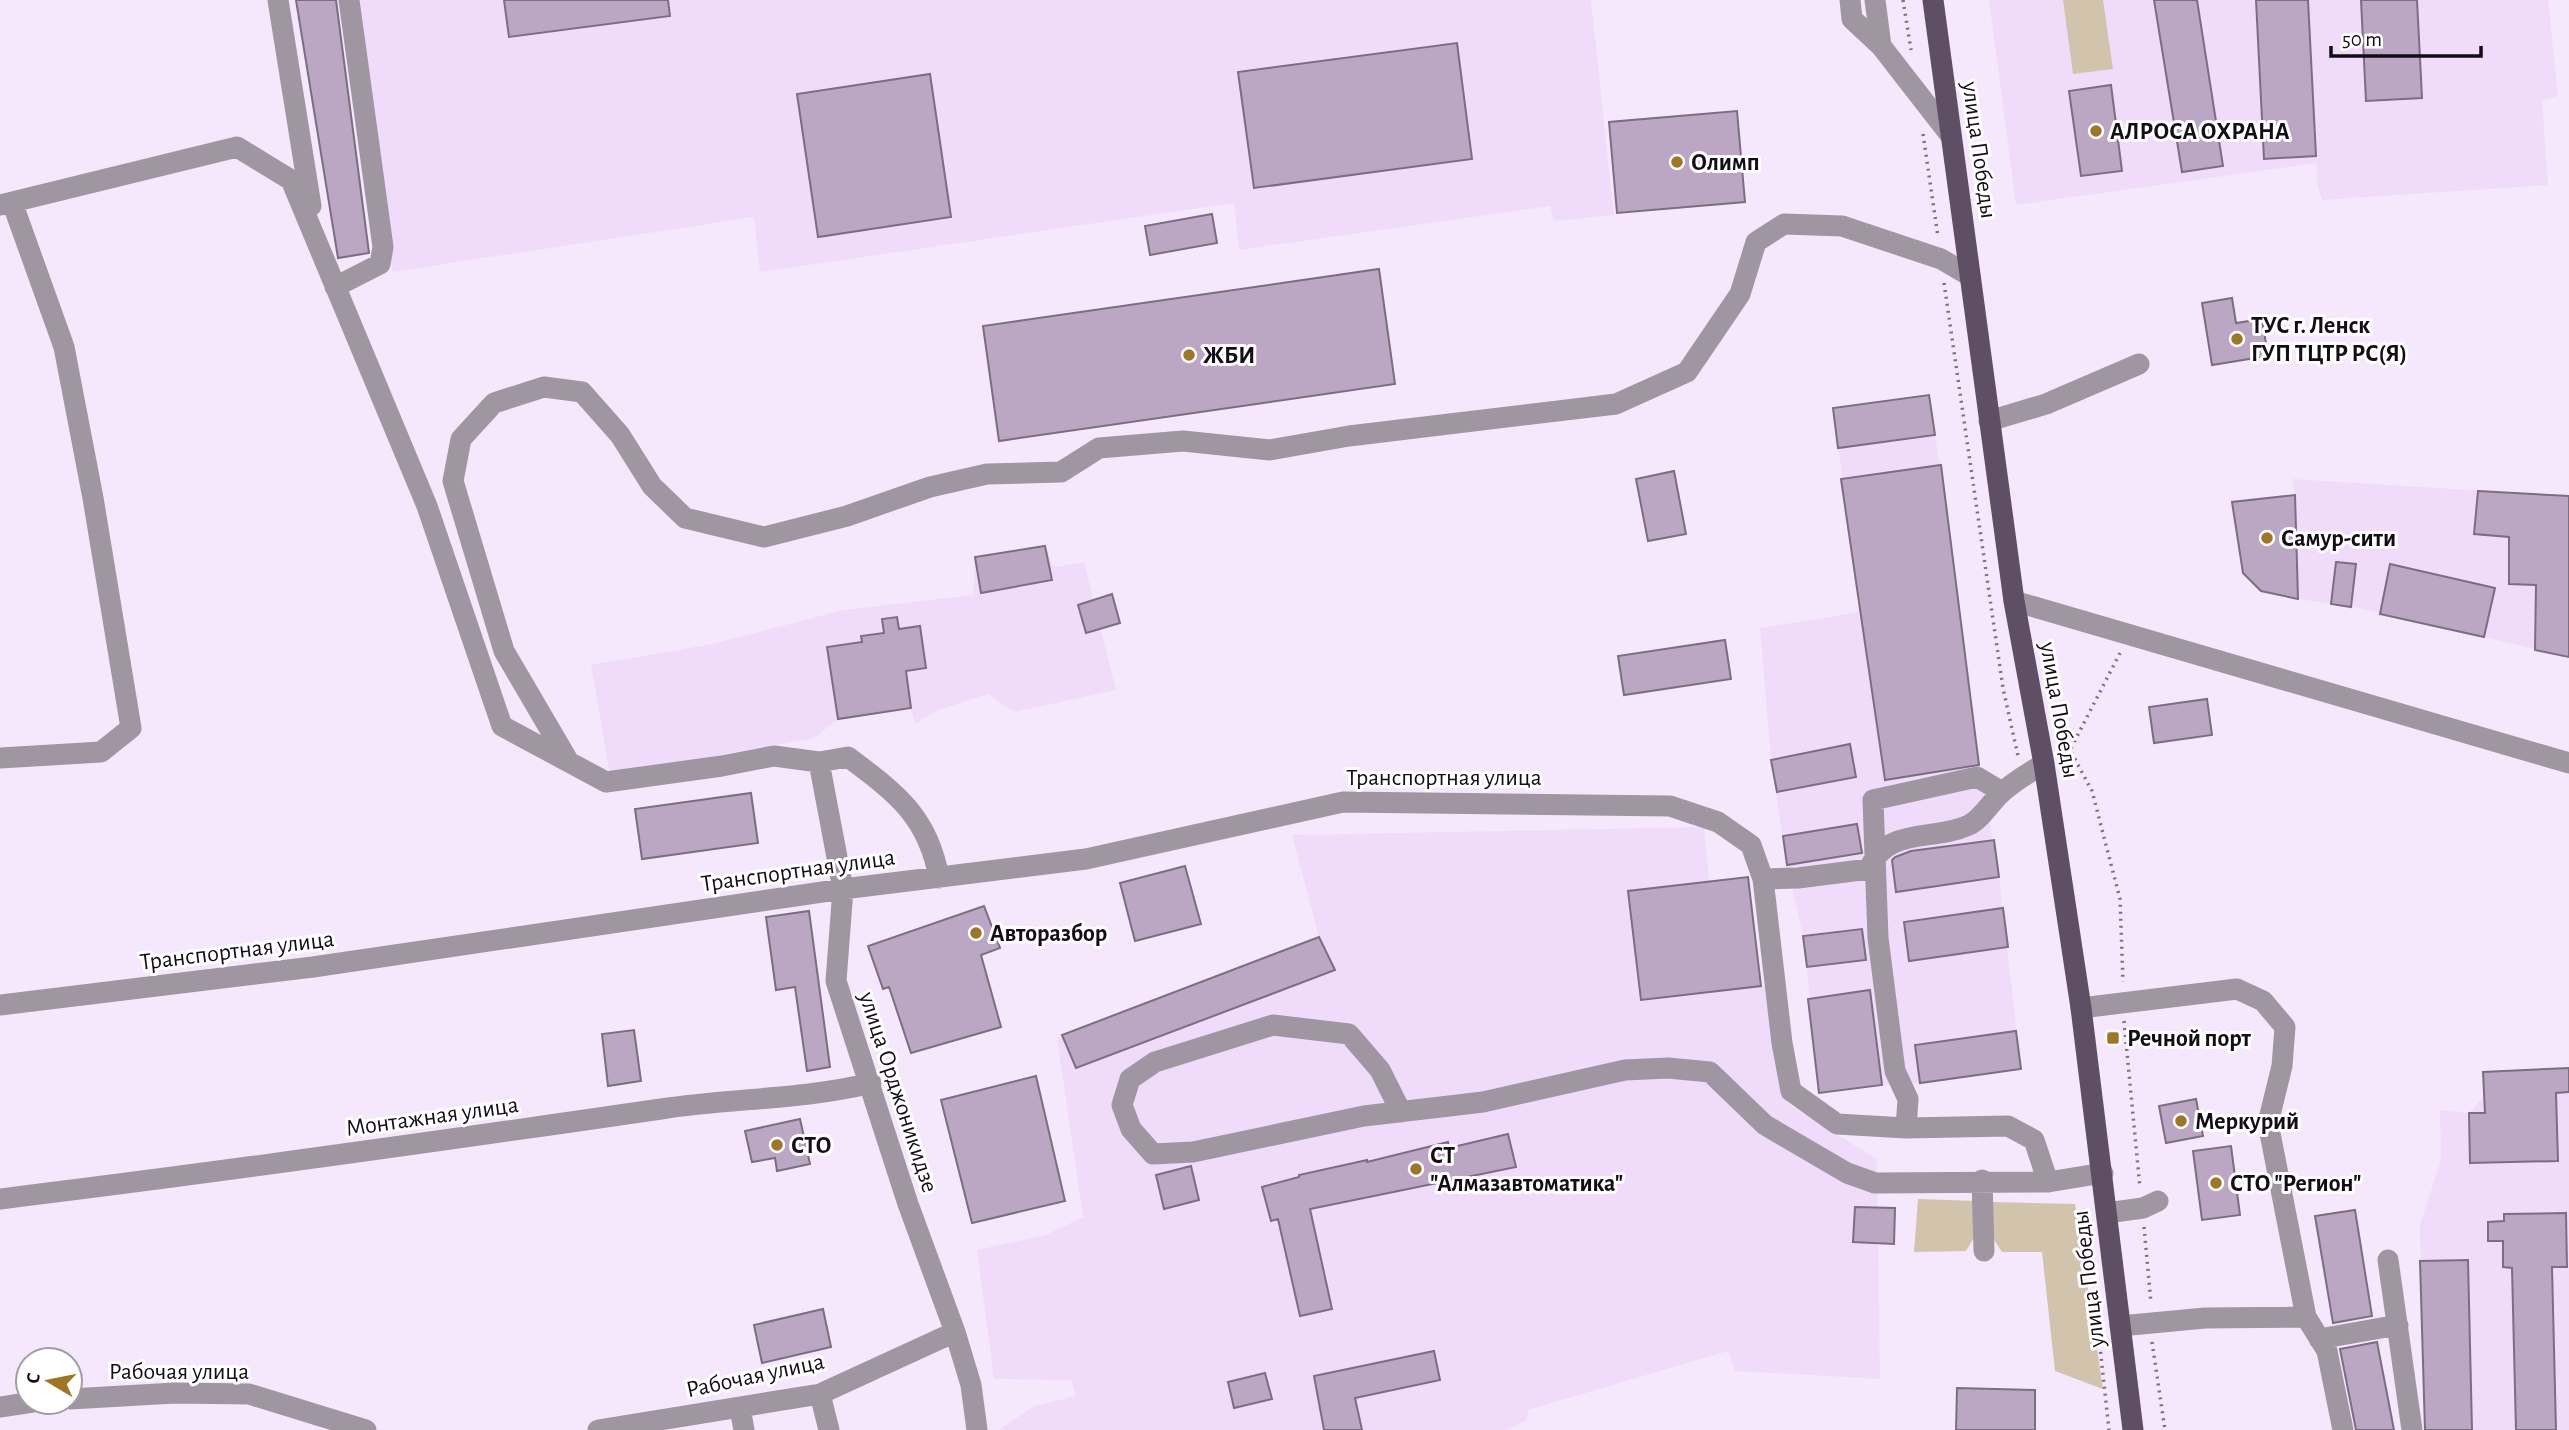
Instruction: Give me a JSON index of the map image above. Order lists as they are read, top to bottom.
{
  "streets": {
    "main road": ["улица Победы"],
    "street": [
      "Транспортная улица",
      "улица Орджоникидзе",
      "Монтажная улица",
      "Рабочая улица"
    ]
  },
  "crossings": [
    ["Транспортная улица", "улица Орджоникидзе"],
    ["улица Орджоникидзе", "Монтажная улица"],
    ["улица Орджоникидзе", "Рабочая улица"]
  ],
  "places": {
    "other": [
      "АЛРОСА ОХРАНА",
      "Олимп",
      "ТУС г. Ленск ГУП ТЦТР РС(Я)",
      "ЖБИ",
      "Самур-сити",
      "Авторазбор",
      "Меркурий",
      "СТО",
      "СТ \"Алмазавтоматика\"",
      "СТО \"Регион\""
    ],
    "transit": ["Речной порт"]
  },
  "scale_bar": "50 m",
  "north": "left"
}
